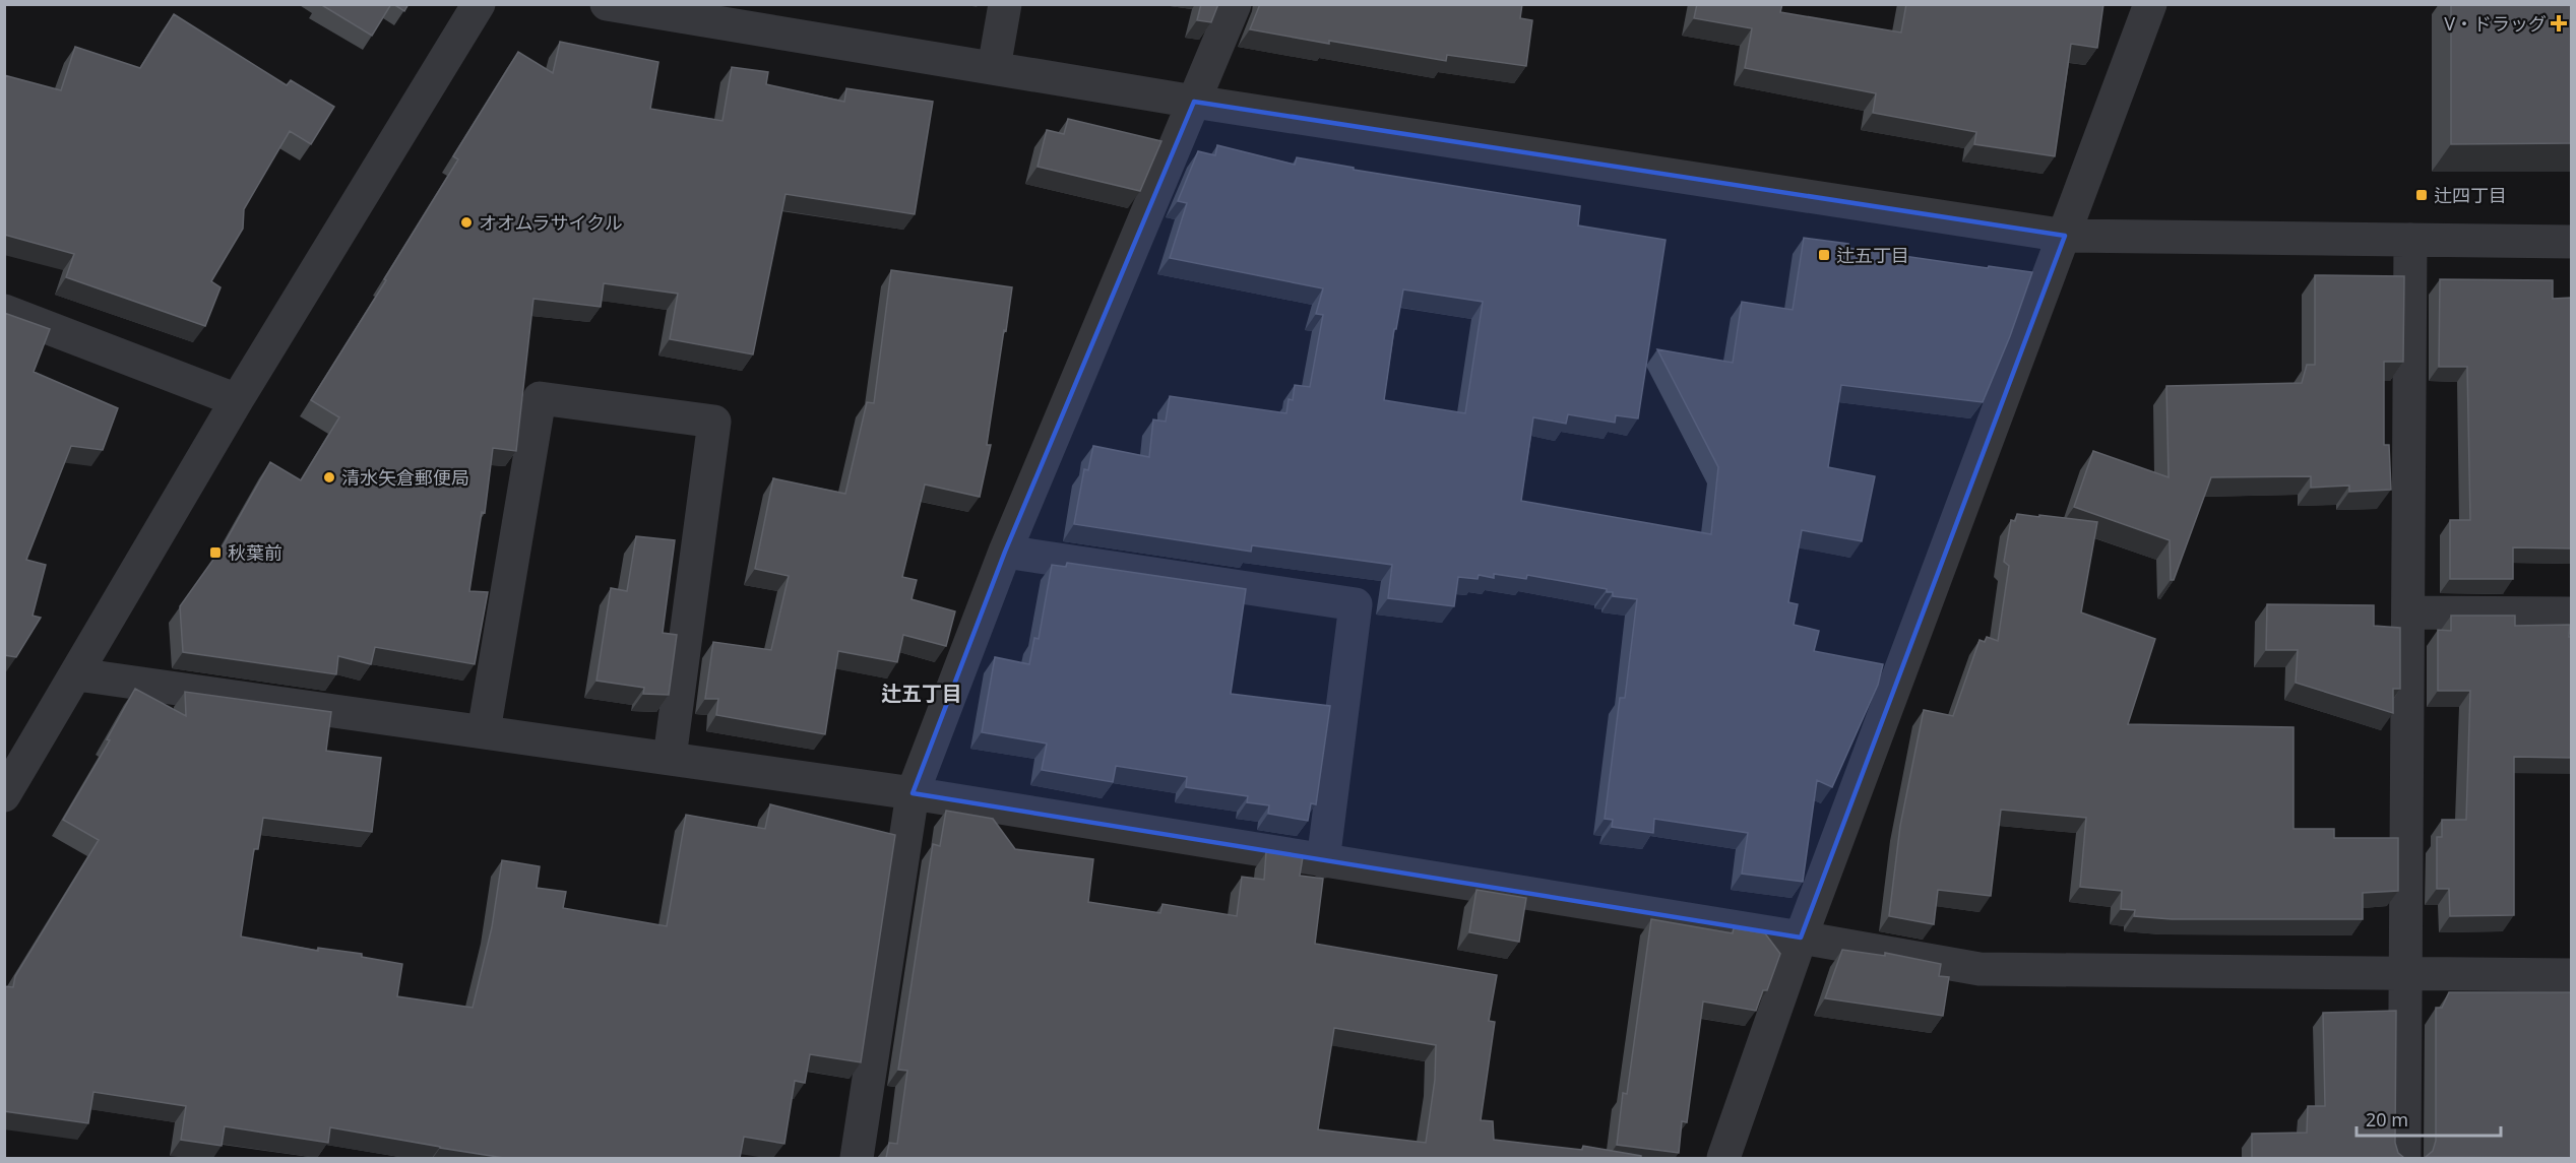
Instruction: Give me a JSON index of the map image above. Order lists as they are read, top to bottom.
{
  "districts": ["辻五丁目"],
  "places": {
    "health": ["V・ドラッグ"],
    "transit": ["辻四丁目", "辻五丁目", "秋葉前"],
    "other": ["オオムラサイクル", "清水矢倉郵便局"]
  },
  "scale_bar": "20 m"
}
